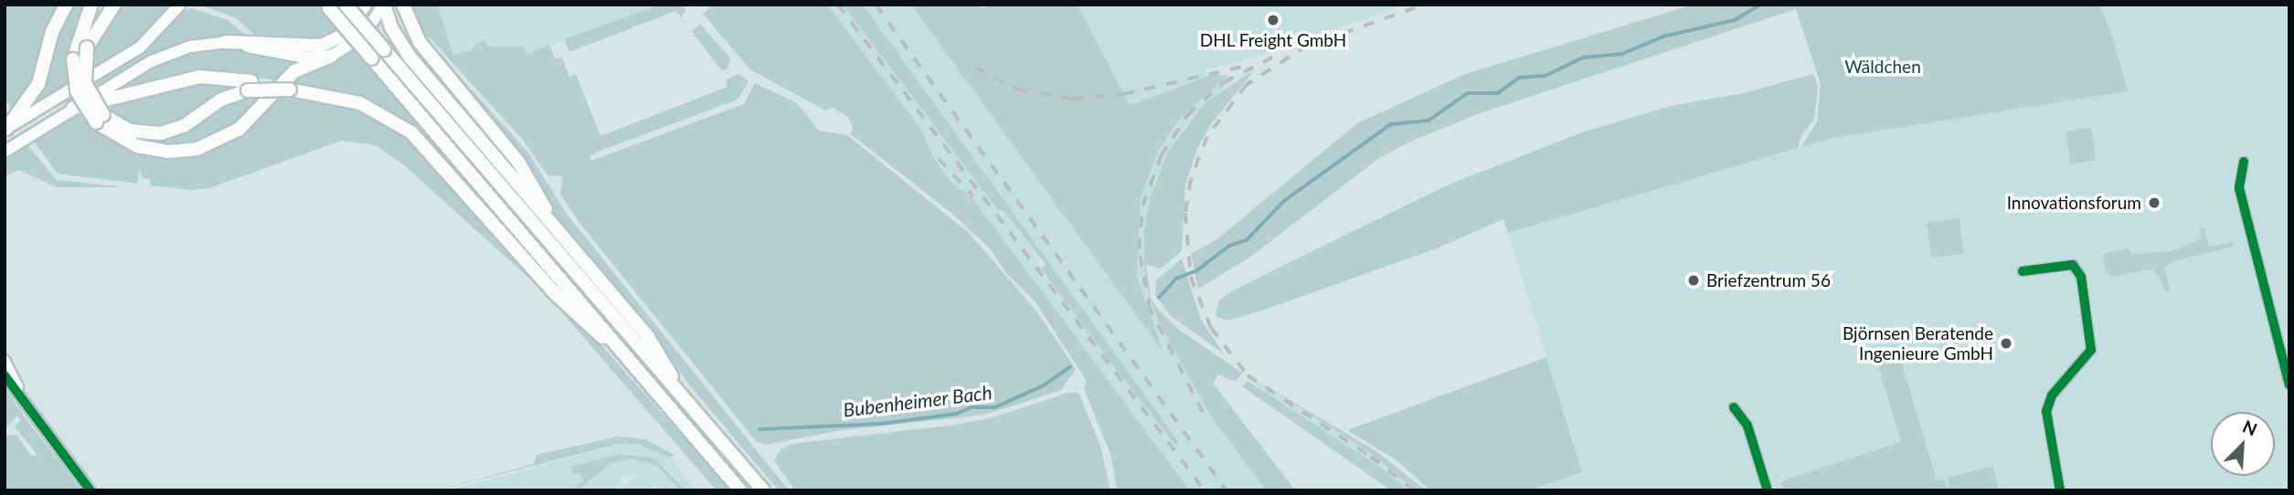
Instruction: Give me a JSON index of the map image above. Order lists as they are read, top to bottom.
{
  "water": ["Bubenheimer Bach"],
  "parks": ["Wäldchen"],
  "places": [
    "DHL Freight GmbH",
    "Innovationsforum",
    "Briefzentrum 56",
    "Björnsen Beratende Ingenieure GmbH"
  ],
  "north": "top right"
}
